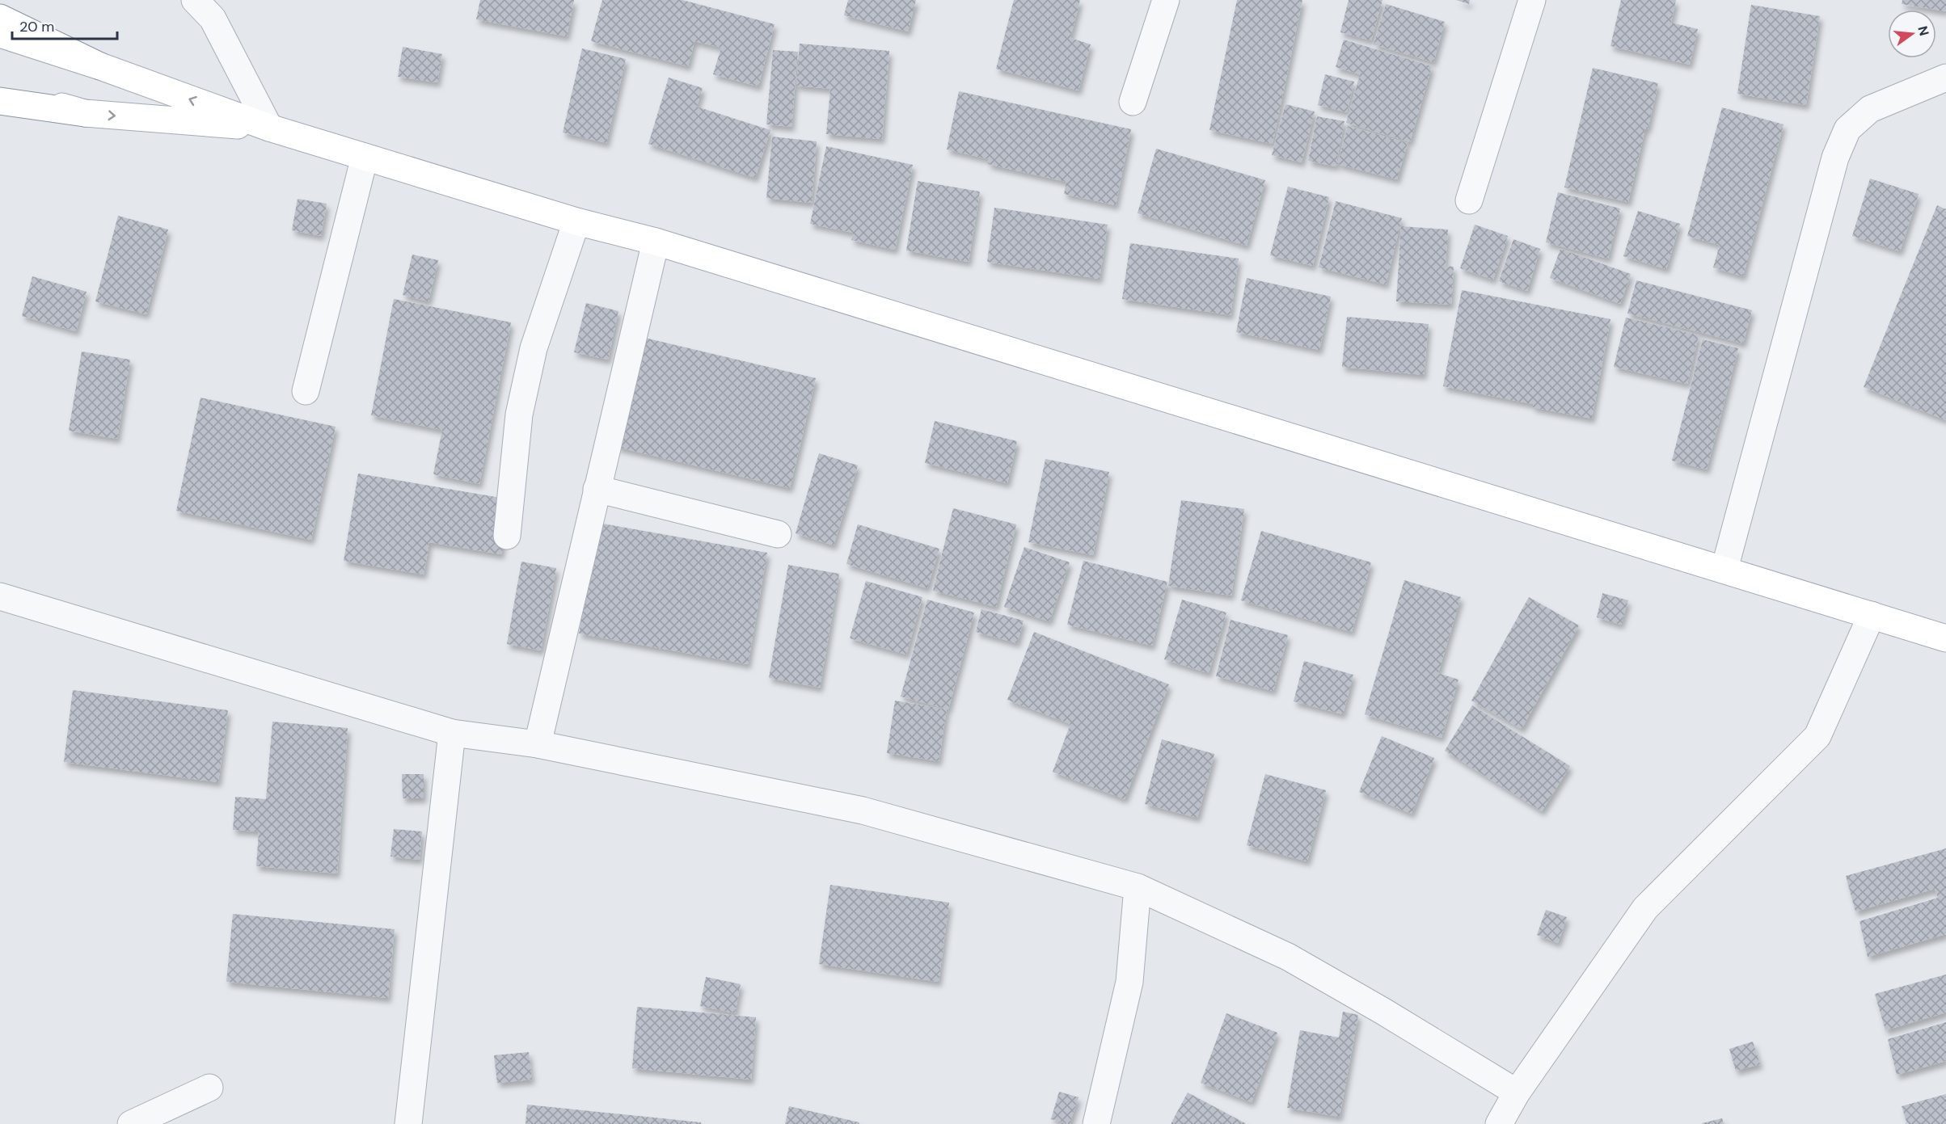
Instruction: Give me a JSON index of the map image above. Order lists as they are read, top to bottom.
{
  "scale_bar": "20 m",
  "north": "right"
}
